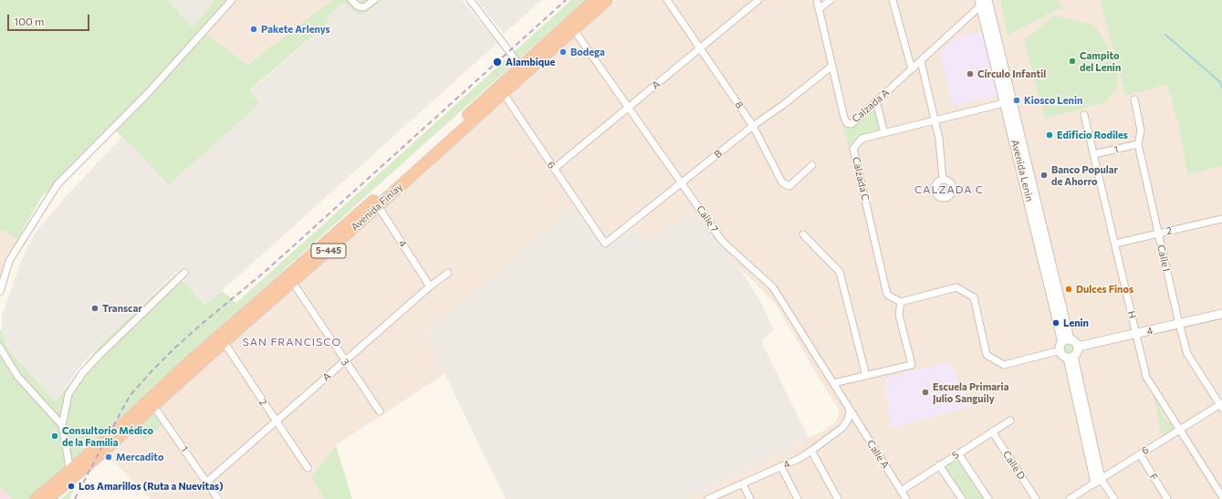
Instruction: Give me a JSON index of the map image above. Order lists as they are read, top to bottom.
{
  "streets": {
    "highway": ["Avenida Finlay", "5-445"],
    "street": [
      "A",
      "8",
      "Calzada A",
      "1",
      "B",
      "6",
      "Avenida Lenin",
      "Calzada C",
      "Calle 7",
      "2",
      "4",
      "Calle I",
      "H",
      "3",
      "Calle A",
      "5",
      "Calle D",
      "F"
    ]
  },
  "crossings": [
    ["A", "8"],
    ["A", "1"],
    ["A", "6"],
    ["A", "Calle 7"],
    ["A", "2"],
    ["A", "4"],
    ["A", "3"],
    ["8", "B"],
    ["Calzada A", "B"],
    ["Calzada A", "Avenida Lenin"],
    ["1", "Avenida Finlay"],
    ["1", "Calle I"],
    ["1", "H"],
    ["B", "6"],
    ["B", "Calle 7"],
    ["6", "Avenida Finlay"],
    ["6", "Calle I"],
    ["6", "H"],
    ["6", "F"],
    ["Avenida Lenin", "Calzada C"],
    ["Avenida Lenin", "4"],
    ["Avenida Finlay", "Calle 7"],
    ["Avenida Finlay", "2"],
    ["Avenida Finlay", "4"],
    ["Avenida Finlay", "3"],
    ["Calle 7", "4"],
    ["Calle 7", "Calle A"],
    ["2", "Calle I"],
    ["2", "H"],
    ["4", "Calle I"],
    ["4", "H"],
    ["4", "Calle A"],
    ["Calle A", "5"],
    ["5", "Calle D"]
  ],
  "districts": ["CALZADA C", "SAN FRANCISCO"],
  "places": [
    "Pakete Arlenys",
    "Bodega",
    "Campito del Lenin",
    "Alambique",
    "Círculo Infantil",
    "Kiosco Lenin",
    "Edificio Rodiles",
    "Banco Popular de Ahorro",
    "Dulces Finos",
    "Transcar",
    "Lenin",
    "Escuela Primaria Julio Sanguily",
    "Consultorio Médico de la Familia",
    "Mercadito",
    "Los Amarillos (Ruta a Nuevitas)"
  ],
  "scale_bar": "100 m"
}
